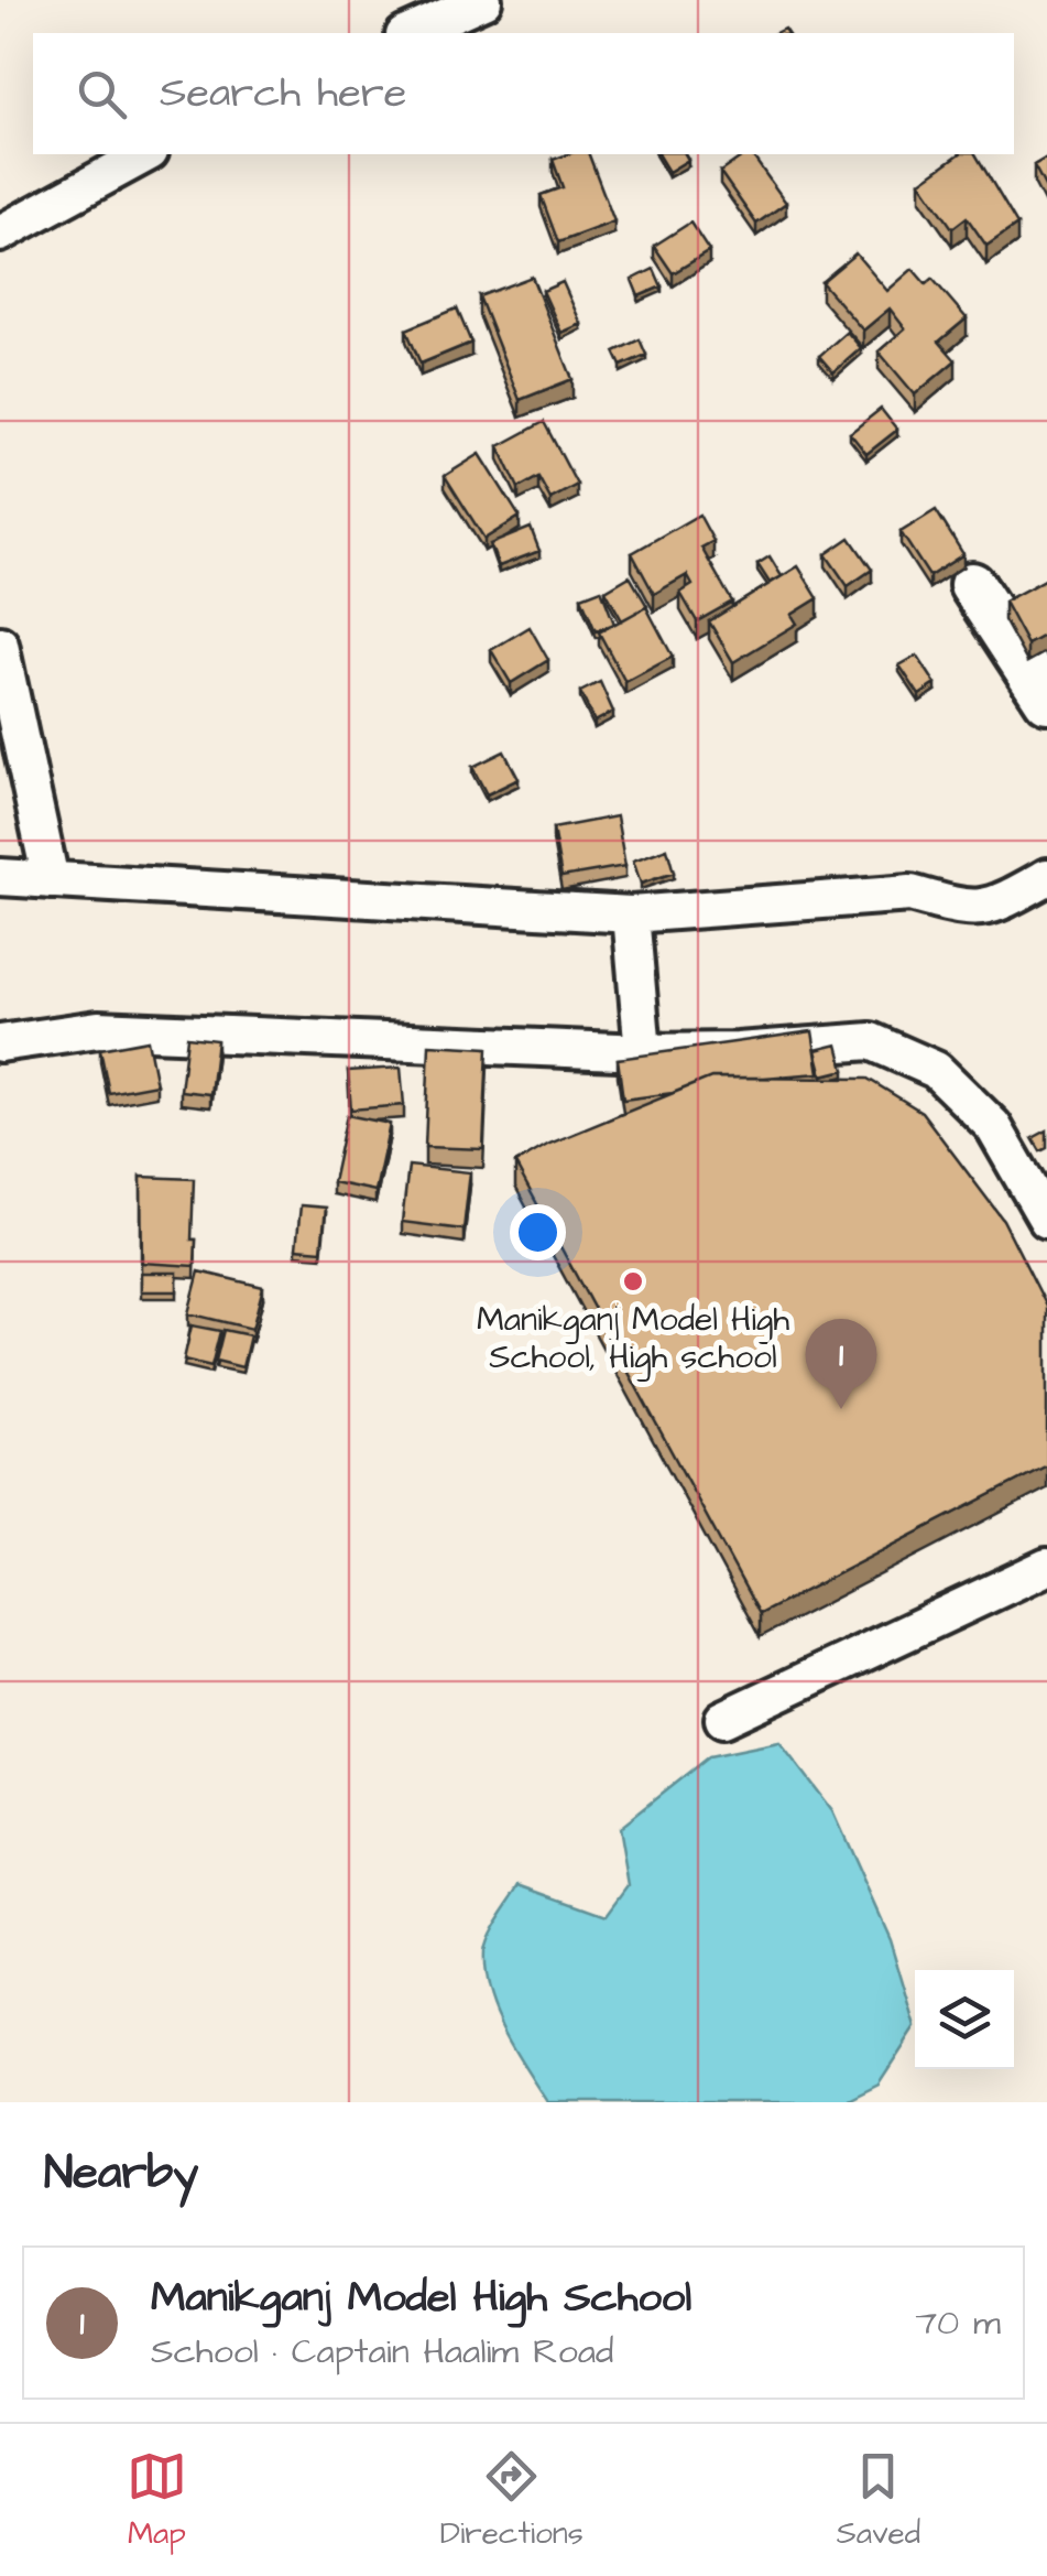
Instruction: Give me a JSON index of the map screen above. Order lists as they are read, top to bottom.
{
  "places": ["Manikganj Model High School, High school"],
  "page": {
    "search": "Search here",
    "pins": "1",
    "heading": "Nearby",
    "list": [
      {
        "mark": "1",
        "name": "Manikganj Model High School",
        "note": "School · Captain Haalim Road",
        "value": "70 m"
      }
    ],
    "nav": ["Map", "Directions", "Saved"]
  }
}
